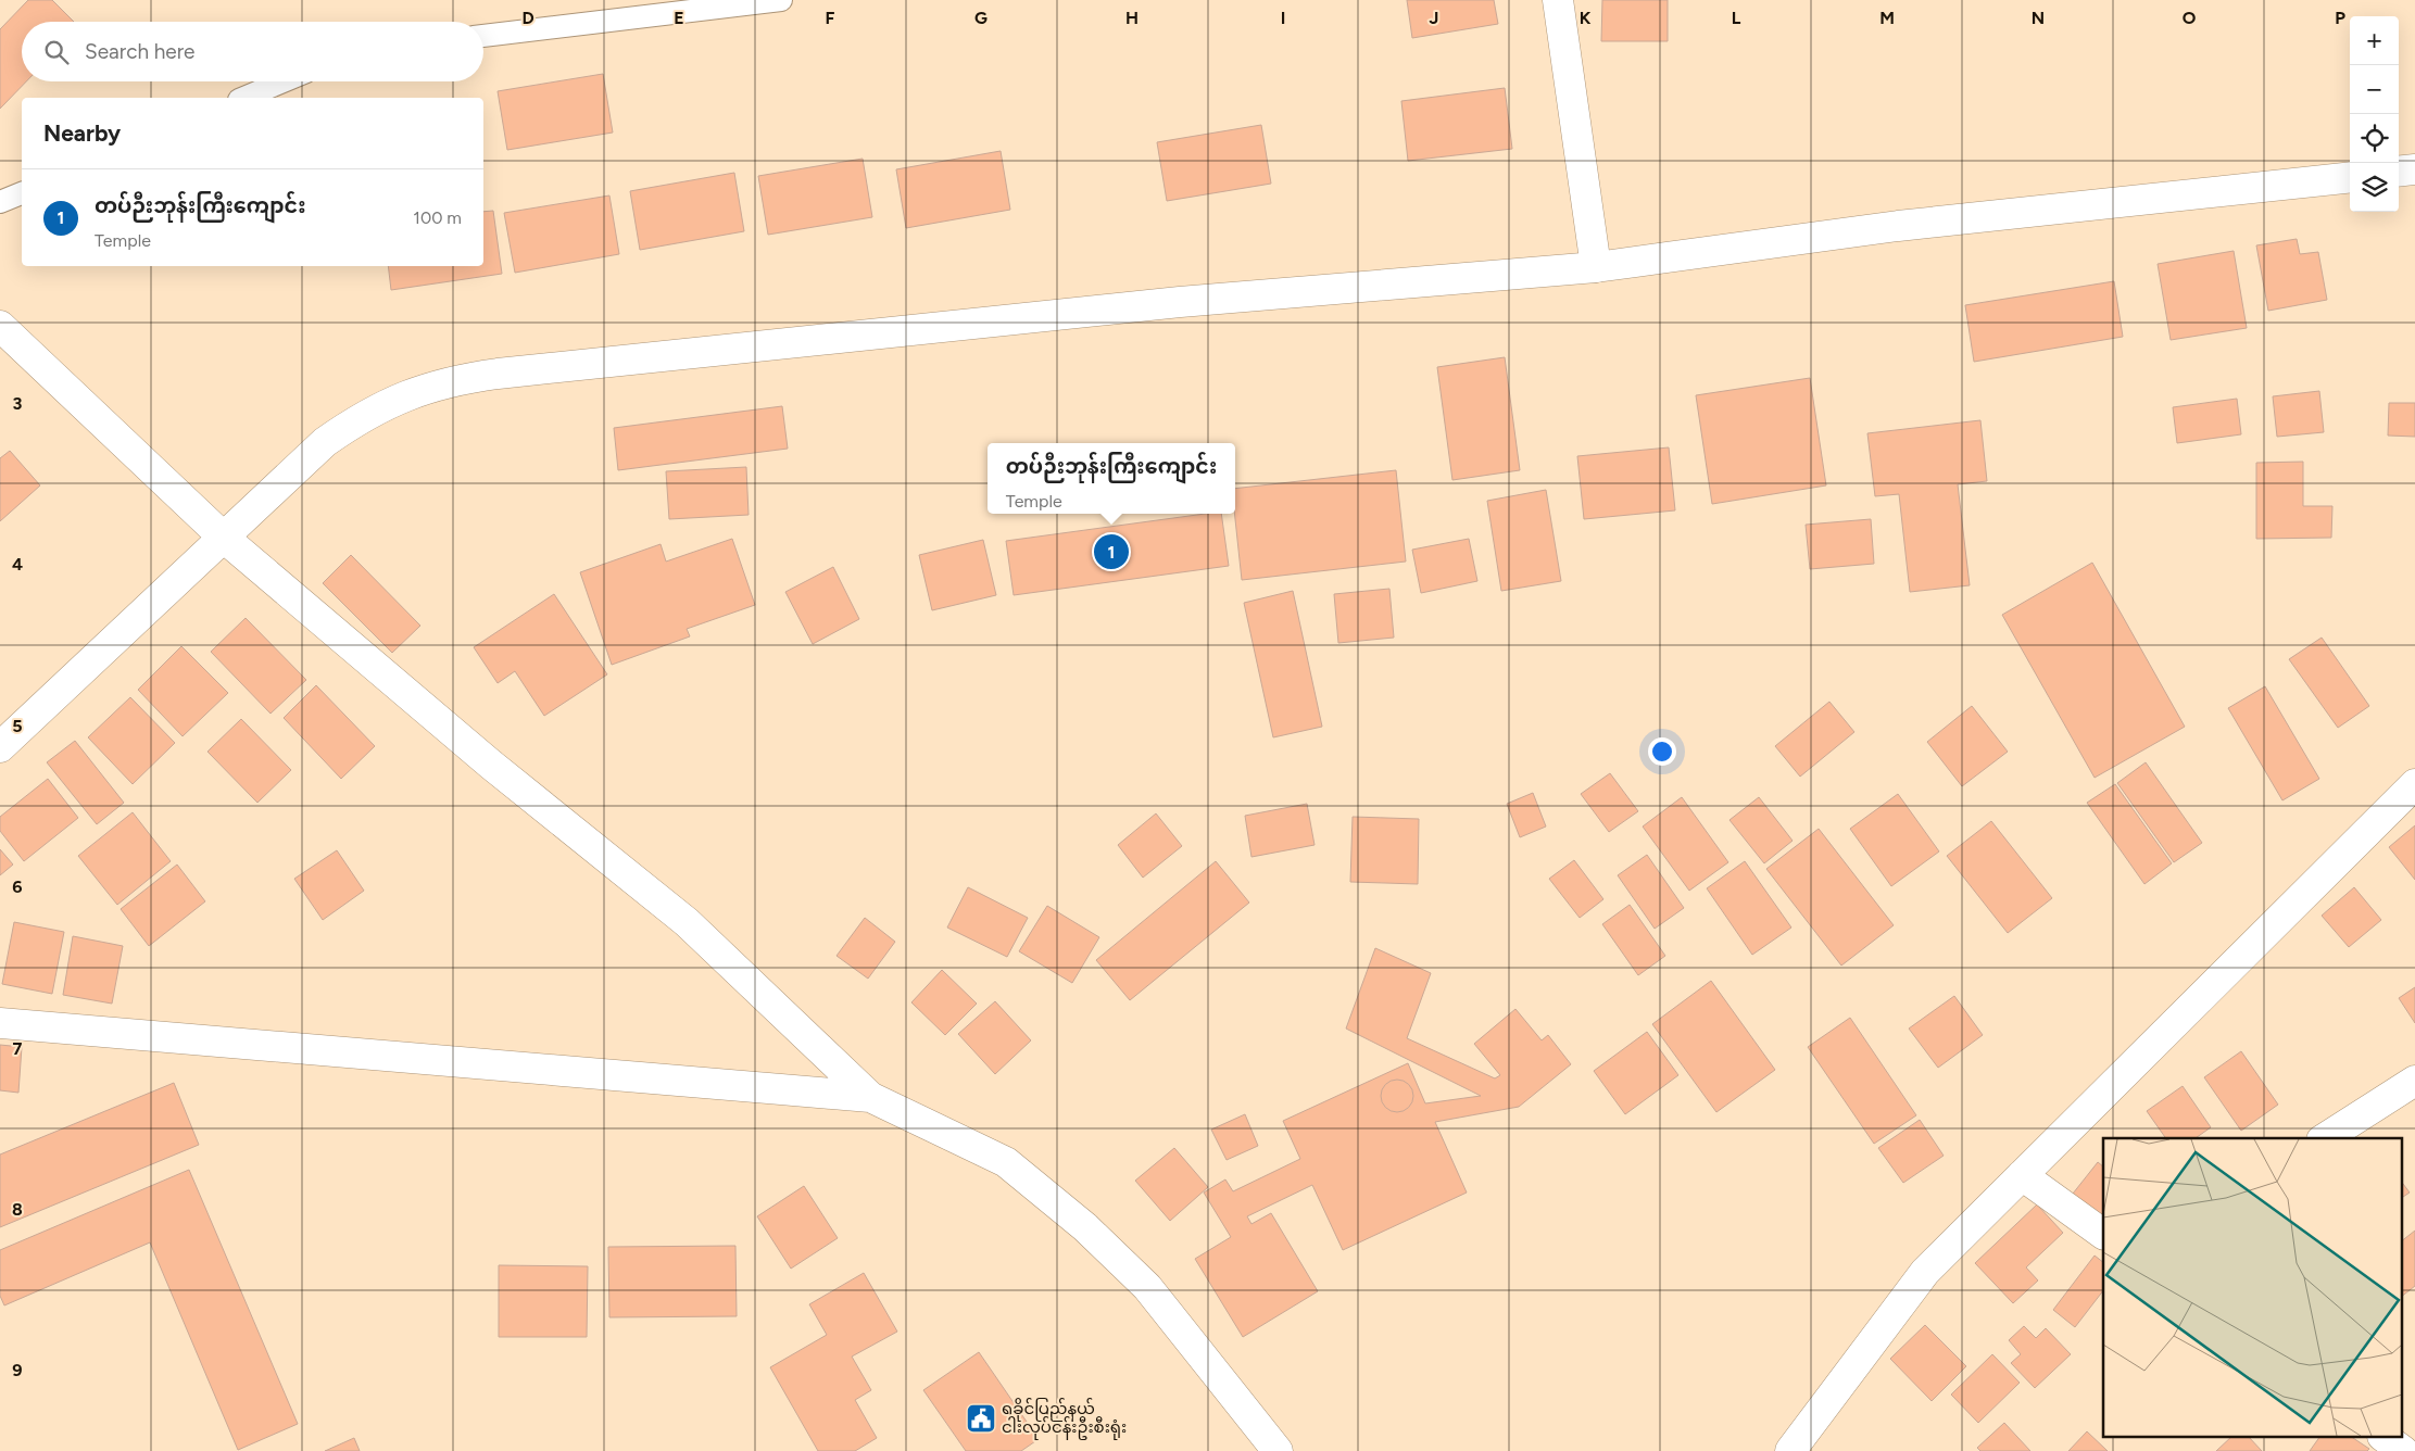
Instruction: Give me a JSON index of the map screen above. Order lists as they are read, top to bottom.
{
  "places": {
    "public building": ["ရခိုင်ပြည်နယ် ငါးလုပ်ငန်းဦးစီးရုံး"]
  },
  "page": {
    "map_buttons": ["+", "−"],
    "search": "Search here",
    "heading": "Nearby",
    "list": [
      {
        "mark": "1",
        "name": "တပ်ဉီးဘုန်းကြီးကျောင်း",
        "note": "Temple",
        "value": "100 m"
      }
    ],
    "popup": ["တပ်ဉီးဘုန်းကြီးကျောင်း", "Temple"],
    "pins": "1"
  },
  "grid": {
    "columns": [
      "D",
      "E",
      "F",
      "G",
      "H",
      "I",
      "J",
      "K",
      "L",
      "M",
      "N",
      "O",
      "P"
    ],
    "rows": [
      "3",
      "4",
      "5",
      "6",
      "7",
      "8",
      "9"
    ]
  }
}
